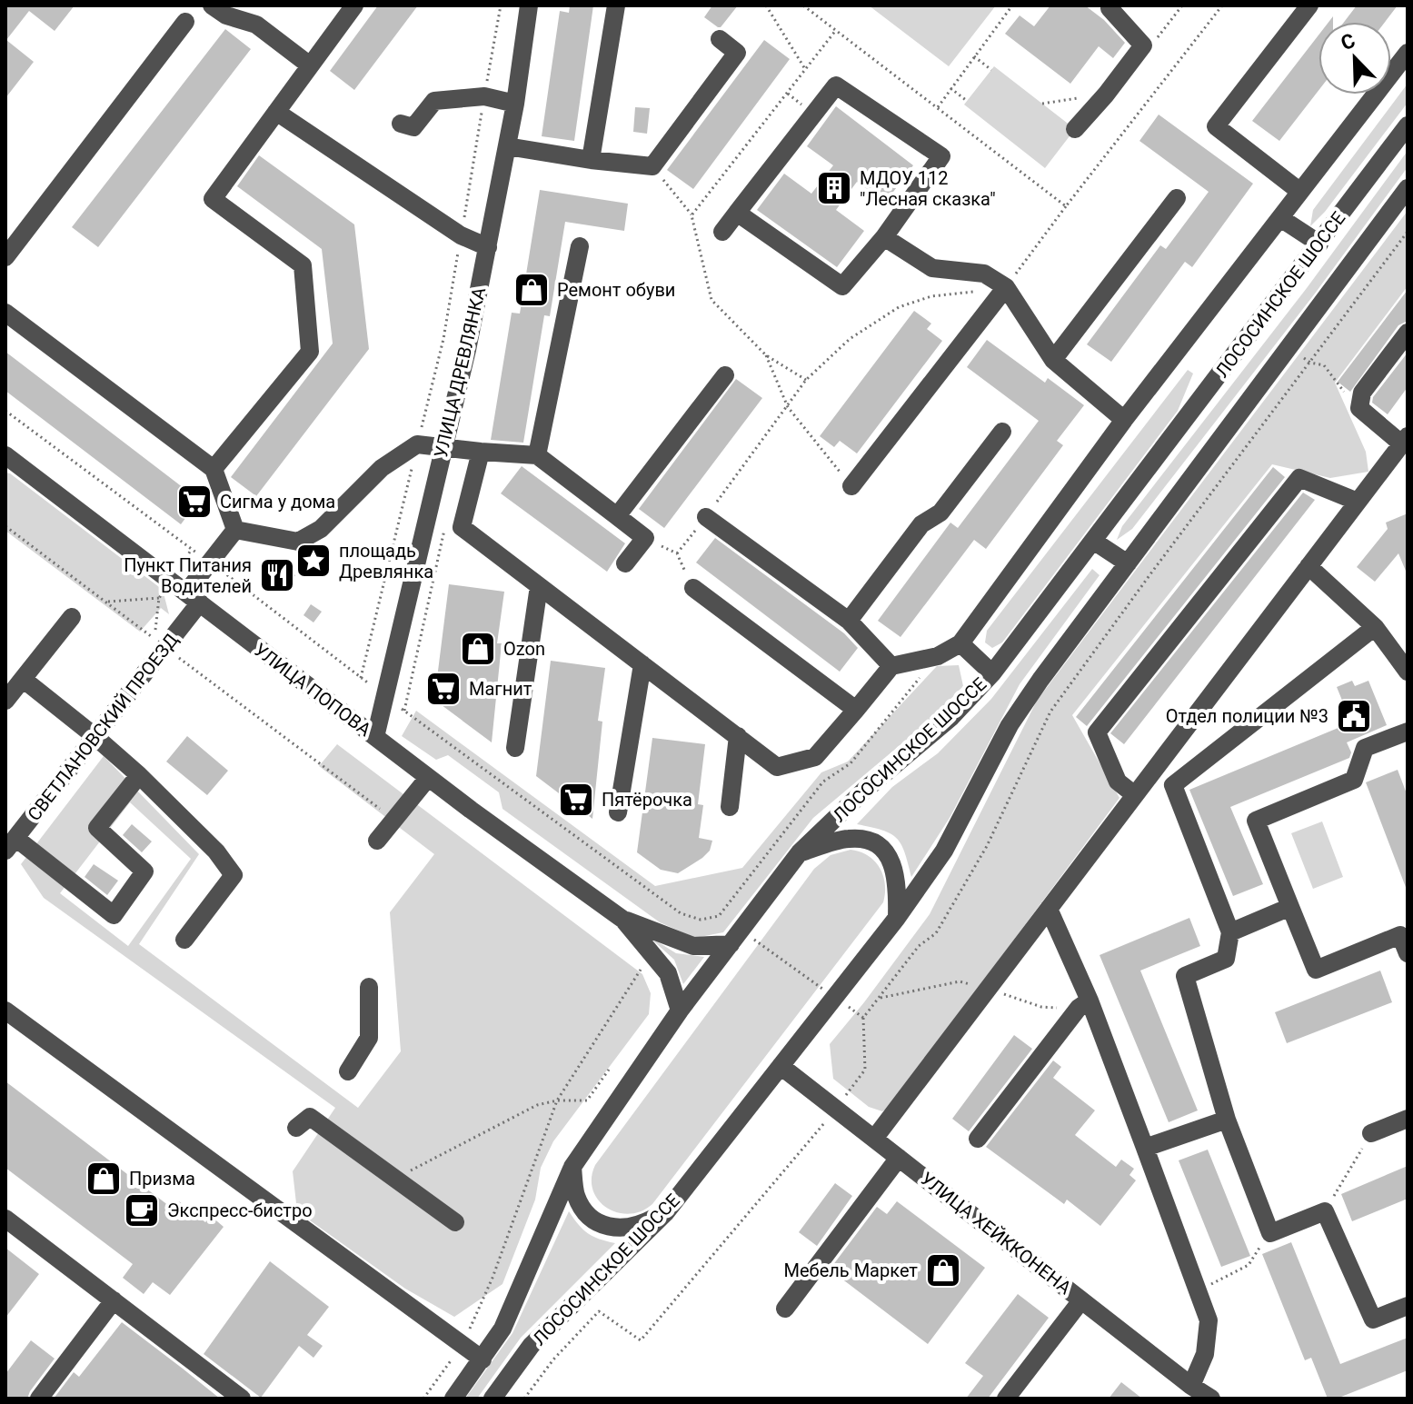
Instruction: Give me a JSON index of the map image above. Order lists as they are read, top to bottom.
{
  "streets": {
    "street": [
      "ЛОСОСИНСКОЕ ШОССЕ",
      "УЛИЦА ДРЕВЛЯНКА",
      "УЛИЦА ПОПОВА",
      "СВЕТЛАНОВСКИЙ ПРОЕЗД",
      "УЛИЦА ХЕЙККОНЕНА"
    ]
  },
  "crossings": [
    ["ЛОСОСИНСКОЕ ШОССЕ", "УЛИЦА ПОПОВА"],
    ["ЛОСОСИНСКОЕ ШОССЕ", "УЛИЦА ХЕЙККОНЕНА"],
    ["УЛИЦА ДРЕВЛЯНКА", "УЛИЦА ПОПОВА"],
    ["УЛИЦА ПОПОВА", "СВЕТЛАНОВСКИЙ ПРОЕЗД"]
  ],
  "places": {
    "building": ["МДОУ 112 \"Лесная сказка\""],
    "shop": [
      "Ремонт обуви",
      "Ozon",
      "Призма",
      "Мебель Маркет"
    ],
    "supermarket": ["Сигма у дома", "Магнит", "Пятёрочка"],
    "place": ["площадь Древлянка"],
    "restaurant": ["Пункт Питания Водителей"],
    "public building": ["Отдел полиции №3"],
    "cafe": ["Экспресс-бистро"]
  },
  "north": "top left"
}
